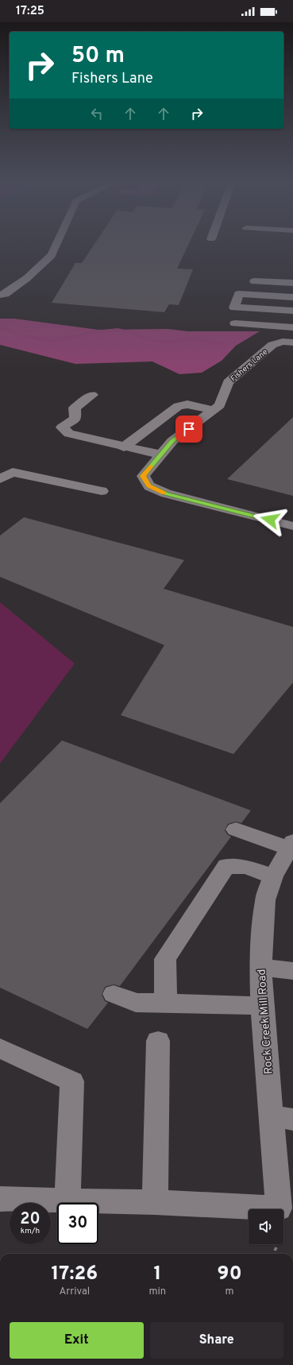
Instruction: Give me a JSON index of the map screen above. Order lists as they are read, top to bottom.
{
  "streets": {
    "street": ["Fishers Lane", "Rock Creek Mill Road"]
  },
  "page": {
    "status": "17:25",
    "turn": ["50 m", "Fishers Lane"],
    "speed": "20 km/h",
    "limit": "30",
    "eta": [
      "17:26",
      "Arrival",
      "1",
      "min",
      "90",
      "m"
    ],
    "buttons": ["Exit", "Share"]
  }
}
